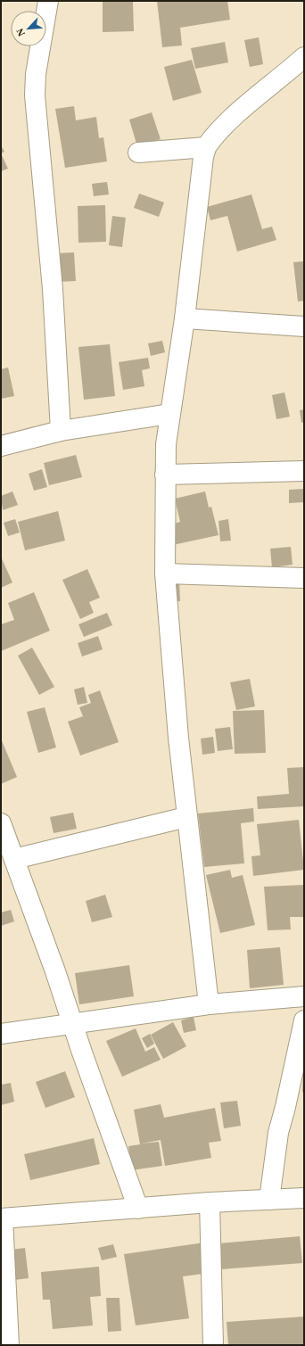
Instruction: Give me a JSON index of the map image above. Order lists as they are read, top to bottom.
{
  "north": "bottom left"
}
